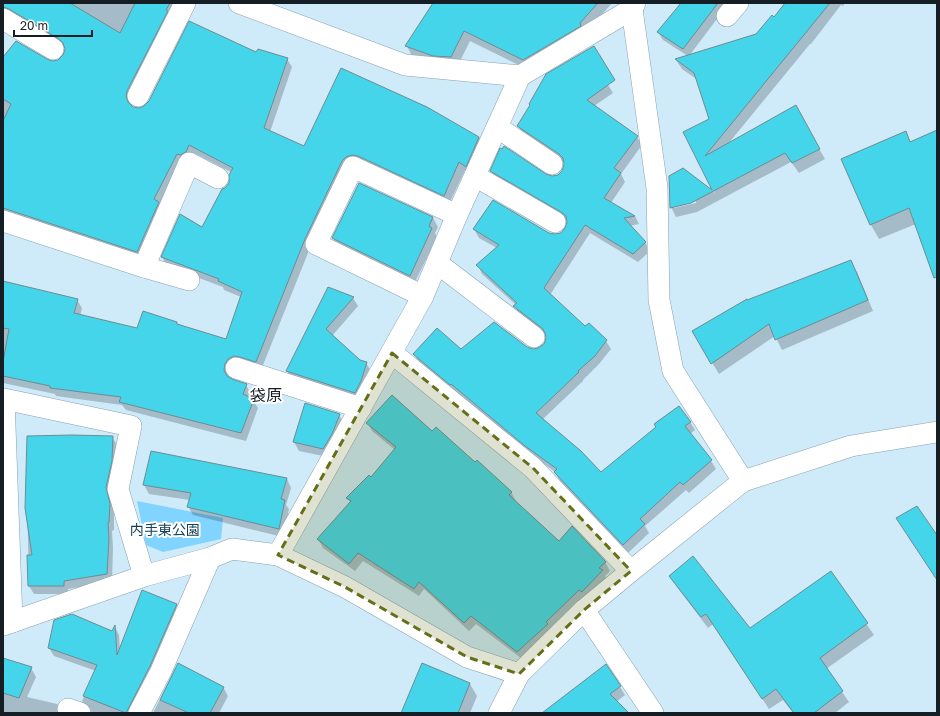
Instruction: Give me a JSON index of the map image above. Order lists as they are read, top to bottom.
{
  "districts": ["袋原"],
  "parks": ["内手東公園"],
  "scale_bar": "20 m"
}
